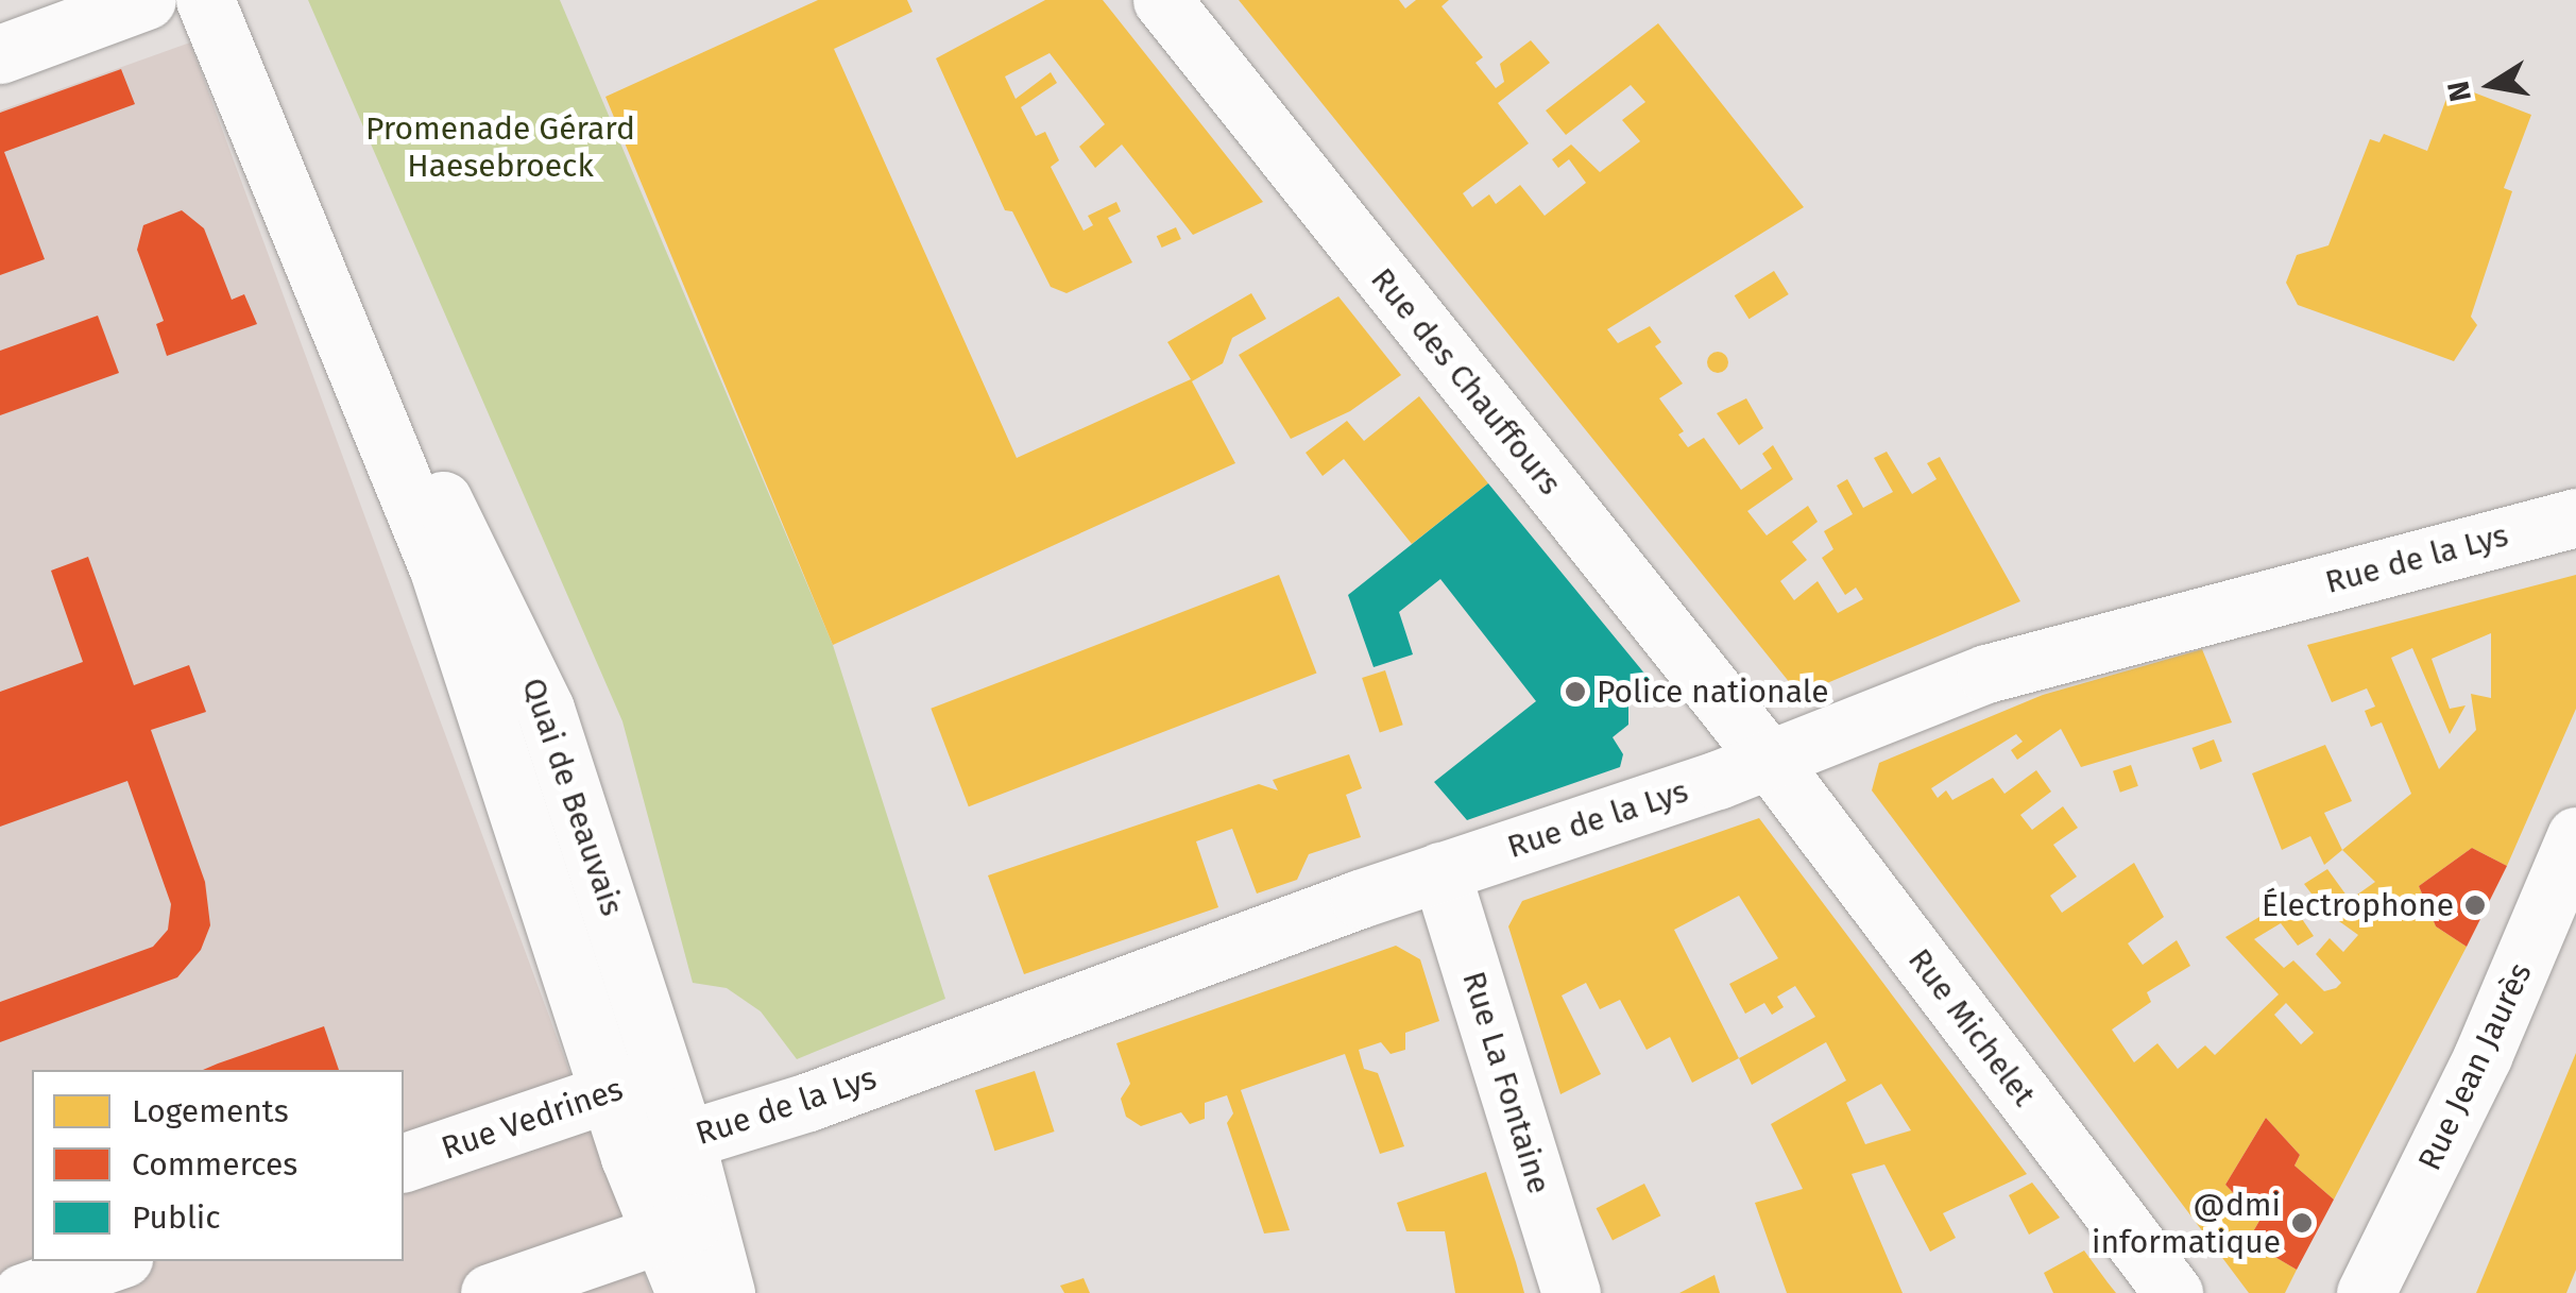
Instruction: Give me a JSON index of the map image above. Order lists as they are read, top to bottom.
{
  "streets": {
    "street": [
      "Rue des Chauffours",
      "Rue de la Lys",
      "Quai de Beauvais",
      "Rue Michelet",
      "Rue Jean Jaurès",
      "Rue La Fontaine",
      "Rue Vedrines"
    ]
  },
  "crossings": [
    ["Rue des Chauffours", "Rue de la Lys"],
    ["Rue des Chauffours", "Rue Michelet"],
    ["Rue de la Lys", "Quai de Beauvais"],
    ["Rue de la Lys", "Rue Michelet"],
    ["Rue de la Lys", "Rue La Fontaine"],
    ["Quai de Beauvais", "Rue Vedrines"]
  ],
  "parks": ["Promenade Gérard Haesebroeck"],
  "places": ["Police nationale", "Électrophone", "@dmi informatique"],
  "legend": ["Logements", "Commerces", "Public"],
  "north": "left"
}
